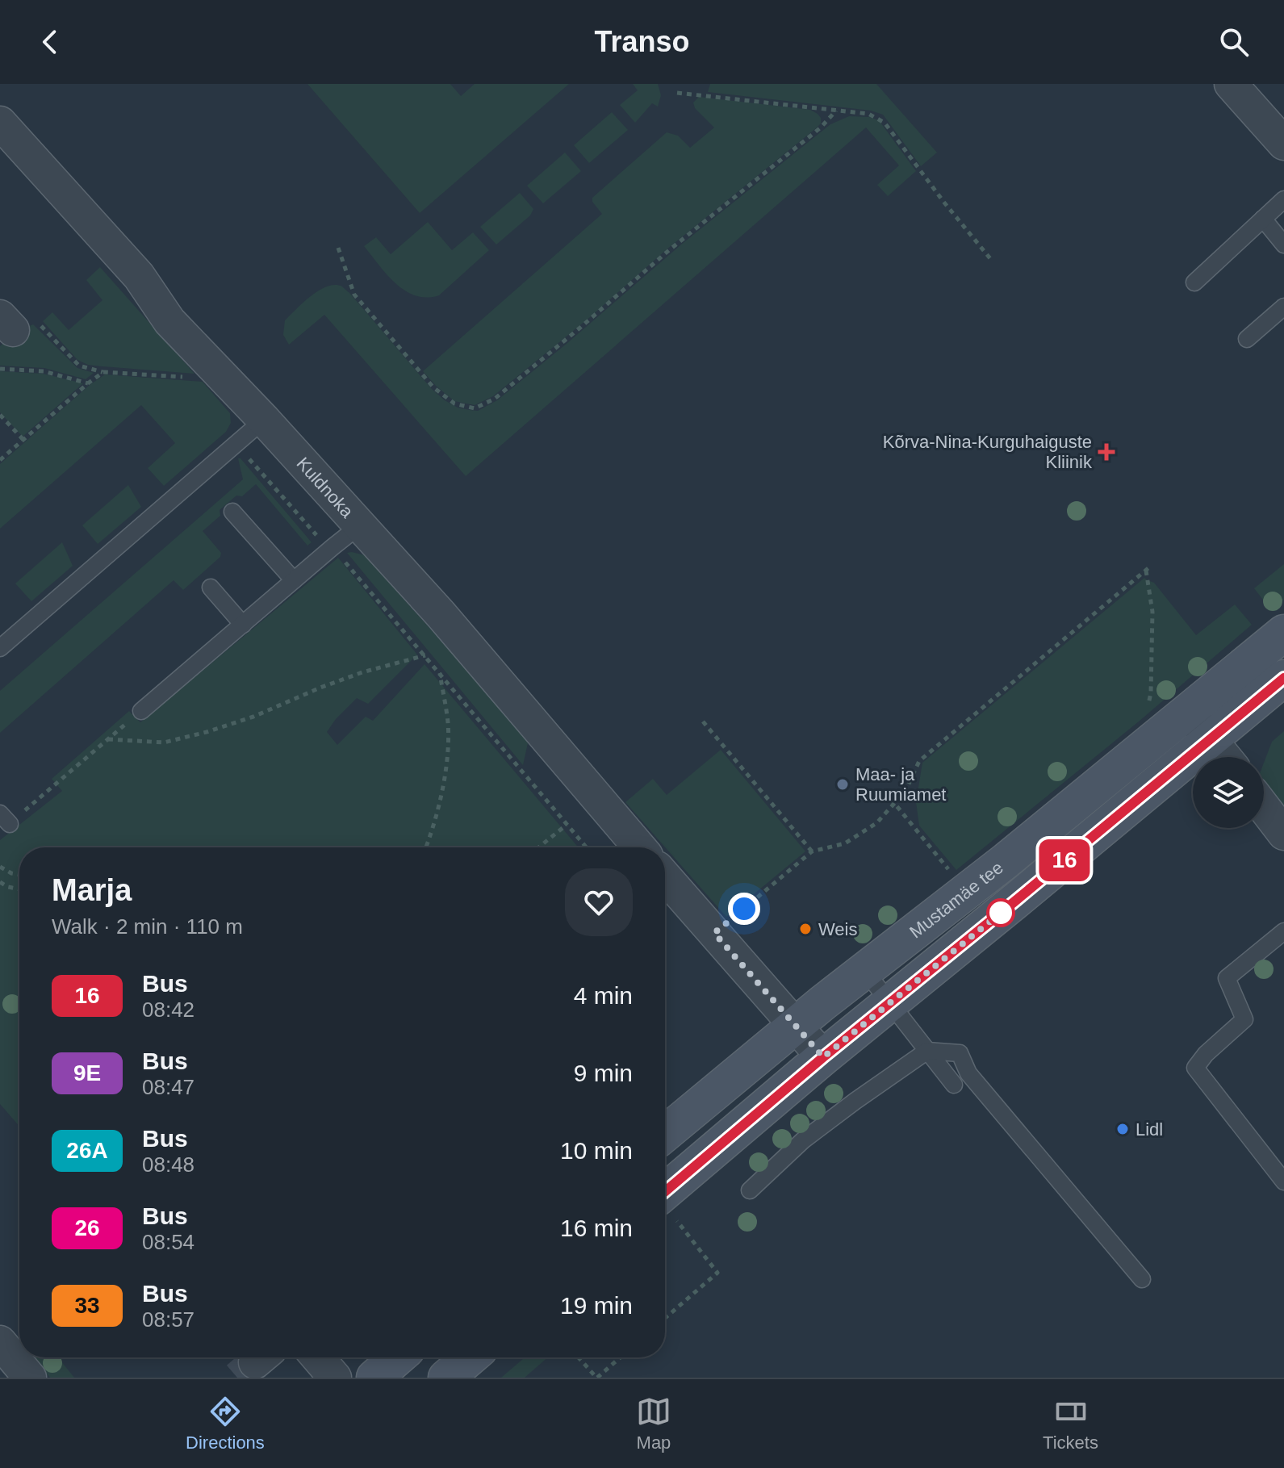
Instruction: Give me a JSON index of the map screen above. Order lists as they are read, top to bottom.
{
  "streets": {
    "main road": ["Mustamäe tee"],
    "street": ["Kuldnoka"]
  },
  "places": {
    "health": ["Kõrva-Nina-Kurguhaiguste Kliinik"],
    "other": ["Maa- ja Ruumiamet", "Weis", "Lidl"]
  },
  "lines": ["bus line 16"],
  "page": {
    "header": "Transo",
    "on_map": "16",
    "heading": ["Marja", "Walk · 2 min · 110 m"],
    "list": [
      {
        "mark": "16",
        "name": "Bus",
        "note": "08:42",
        "value": "4 min"
      },
      {
        "mark": "9E",
        "name": "Bus",
        "note": "08:47",
        "value": "9 min"
      },
      {
        "mark": "26A",
        "name": "Bus",
        "note": "08:48",
        "value": "10 min"
      },
      {
        "mark": "26",
        "name": "Bus",
        "note": "08:54",
        "value": "16 min"
      },
      {
        "mark": "33",
        "name": "Bus",
        "note": "08:57",
        "value": "19 min"
      }
    ],
    "tabs": ["Directions", "Map", "Tickets"]
  }
}
